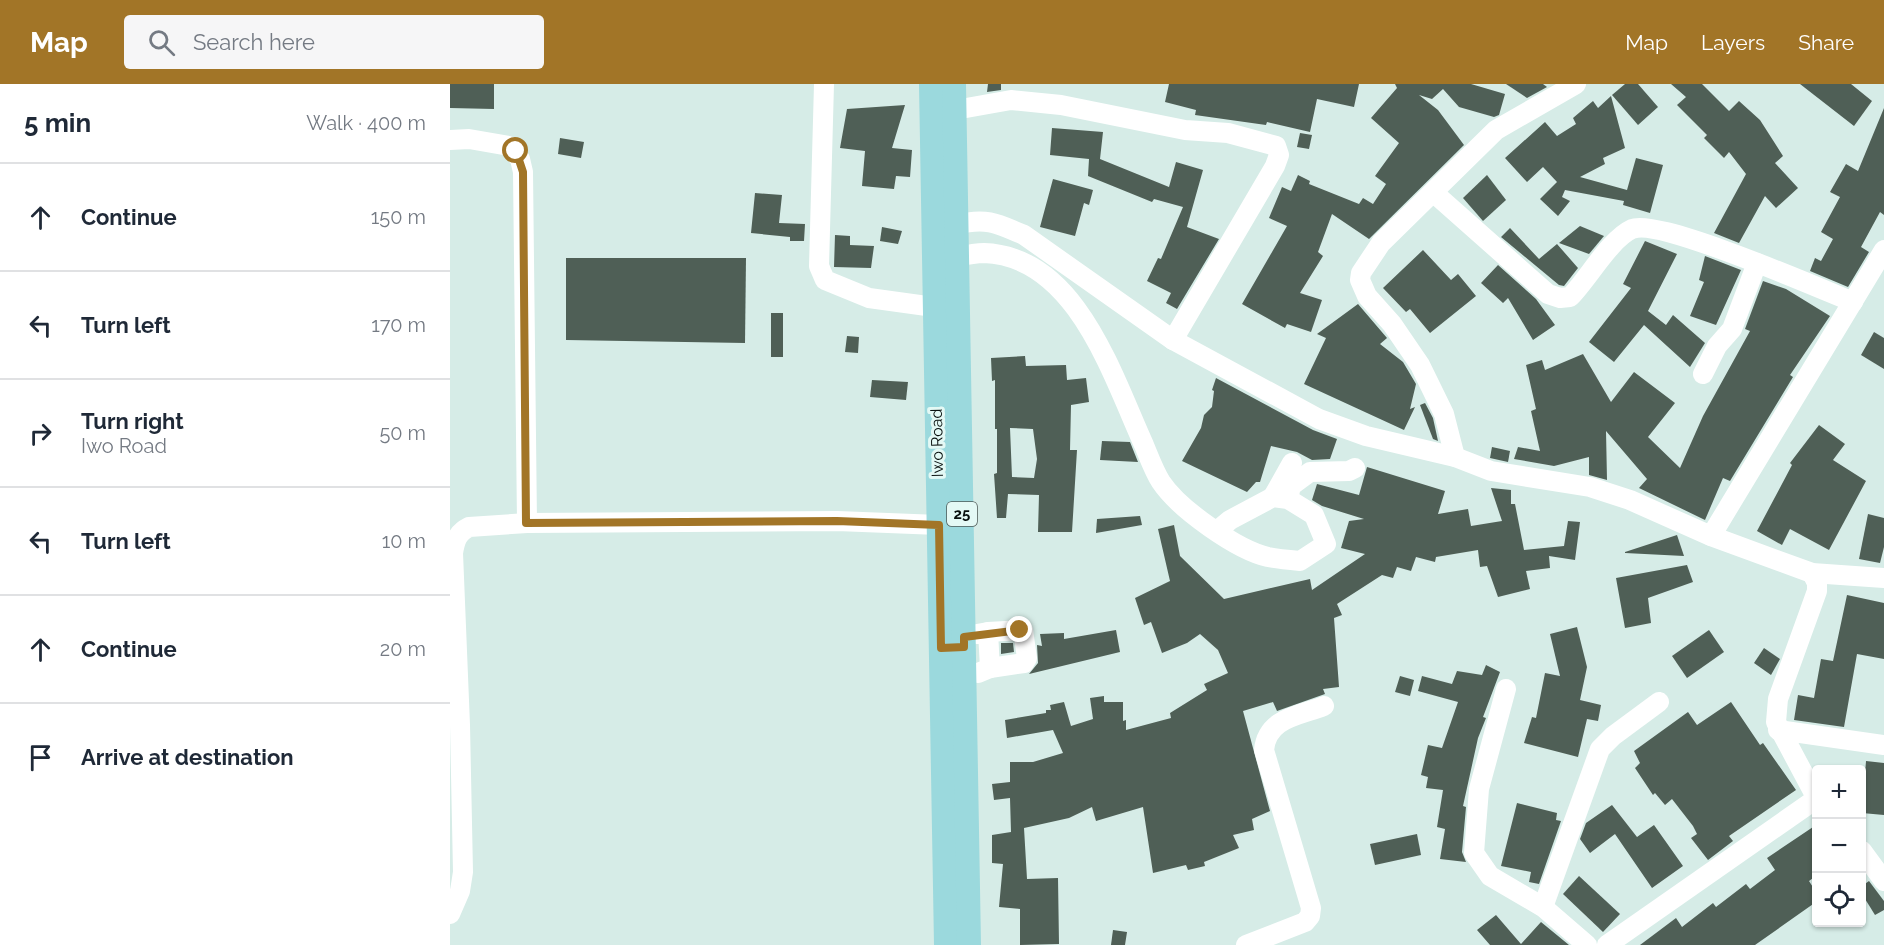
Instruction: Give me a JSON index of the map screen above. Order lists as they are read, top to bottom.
{
  "streets": {
    "main road": ["Iwo Road", "25"]
  },
  "page": {
    "header": "Map",
    "search": "Search here",
    "nav": ["Map", "Layers", "Share"],
    "heading": ["5 min", "Walk · 400 m"],
    "list": [
      ["Continue", "150 m"],
      ["Turn left", "170 m"],
      ["Turn right", "Iwo Road", "50 m"],
      ["Turn left", "10 m"],
      ["Continue", "20 m"],
      "Arrive at destination"
    ],
    "map_buttons": ["+", "−"]
  }
}
